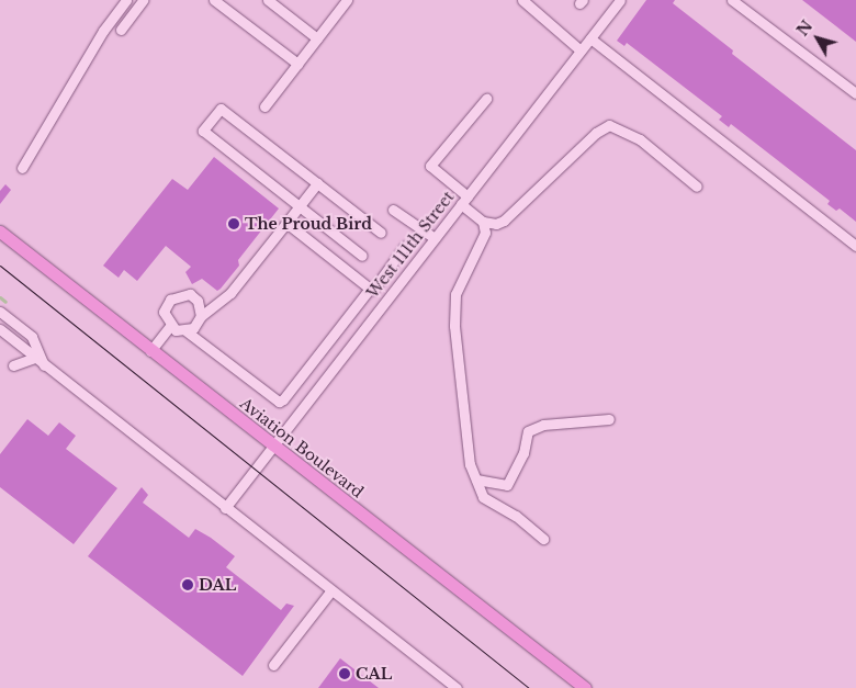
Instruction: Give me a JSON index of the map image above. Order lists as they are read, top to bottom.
{
  "streets": {
    "main road": ["Aviation Boulevard"],
    "street": ["West 111th Street"]
  },
  "crossings": [
    ["West 111th Street", "Aviation Boulevard"]
  ],
  "places": ["The Proud Bird", "DAL", "CAL"],
  "north": "top left"
}
